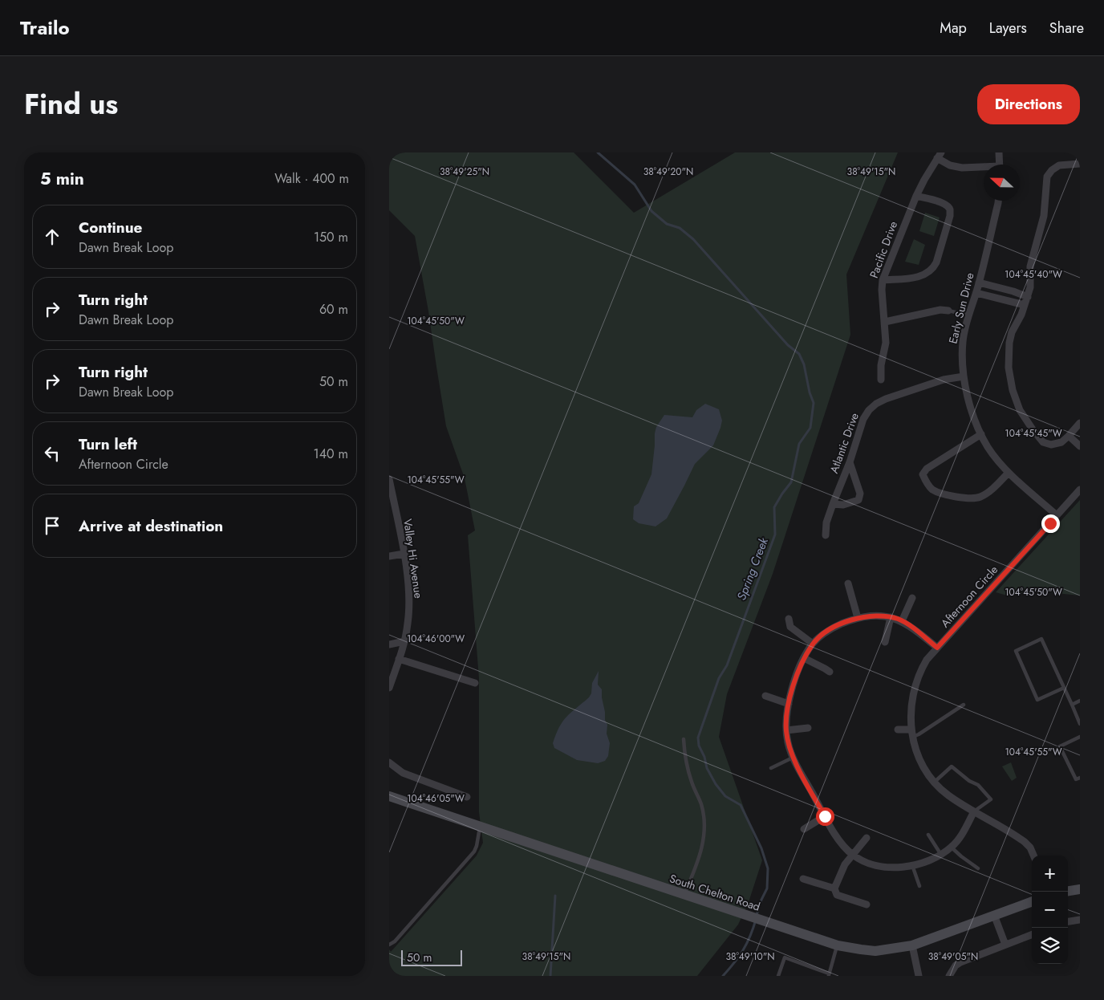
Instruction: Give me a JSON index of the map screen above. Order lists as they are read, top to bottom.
{
  "streets": {
    "main road": ["South Chelton Road"],
    "street": [
      "Pacific Drive",
      "Early Sun Drive",
      "Atlantic Drive",
      "Valley Hi Avenue",
      "Afternoon Circle"
    ]
  },
  "crossings": [
    ["Early Sun Drive", "Atlantic Drive"],
    ["Early Sun Drive", "Afternoon Circle"]
  ],
  "water": ["Spring Creek"],
  "scale_bar": "50 m",
  "north": "left",
  "page": {
    "header": "Trailo",
    "nav": ["Map", "Layers", "Share"],
    "title": "Find us",
    "buttons": "Directions",
    "heading": ["5 min", "Walk · 400 m"],
    "list": [
      ["Continue", "Dawn Break Loop", "150 m"],
      ["Turn right", "Dawn Break Loop", "60 m"],
      ["Turn right", "Dawn Break Loop", "50 m"],
      ["Turn left", "Afternoon Circle", "140 m"],
      "Arrive at destination"
    ],
    "map_buttons": ["+", "−"],
    "scale": "50 m"
  },
  "coordinates": [
    "38°49'15\"N",
    "38°49'25\"N",
    "38°49'20\"N",
    "104°45'40\"W",
    "104°45'50\"W",
    "104°45'45\"W",
    "104°45'55\"W",
    "104°46'00\"W",
    "104°46'05\"W",
    "38°49'10\"N",
    "38°49'05\"N"
  ]
}
